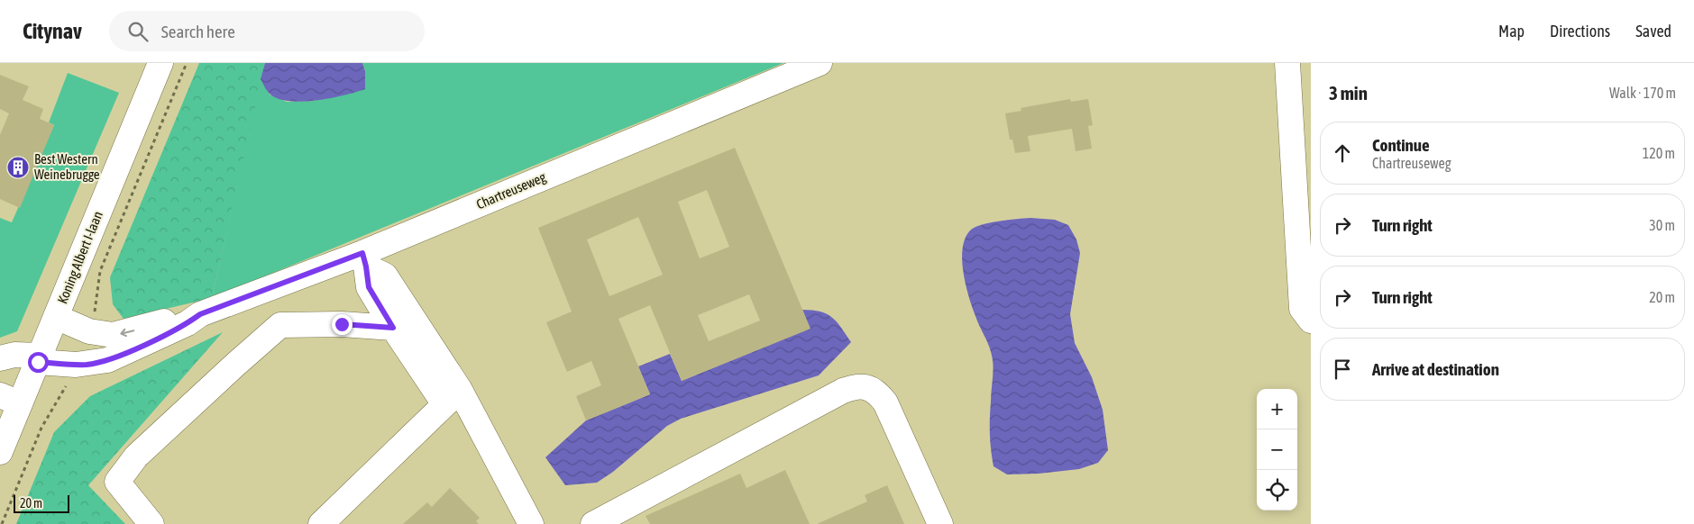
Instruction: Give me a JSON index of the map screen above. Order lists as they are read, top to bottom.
{
  "streets": {
    "street": ["Chartreuseweg", "Koning Albert I-laan"]
  },
  "crossings": [
    ["Chartreuseweg", "Koning Albert I-laan"]
  ],
  "places": {
    "building": ["Best Western Weinebrugge"]
  },
  "scale_bar": "20 m",
  "page": {
    "header": "Citynav",
    "search": "Search here",
    "nav": ["Map", "Directions", "Saved"],
    "heading": ["3 min", "Walk · 170 m"],
    "list": [
      ["Continue", "Chartreuseweg", "120 m"],
      ["Turn right", "30 m"],
      ["Turn right", "20 m"],
      "Arrive at destination"
    ],
    "map_buttons": ["+", "−"],
    "scale": "20 m"
  }
}
